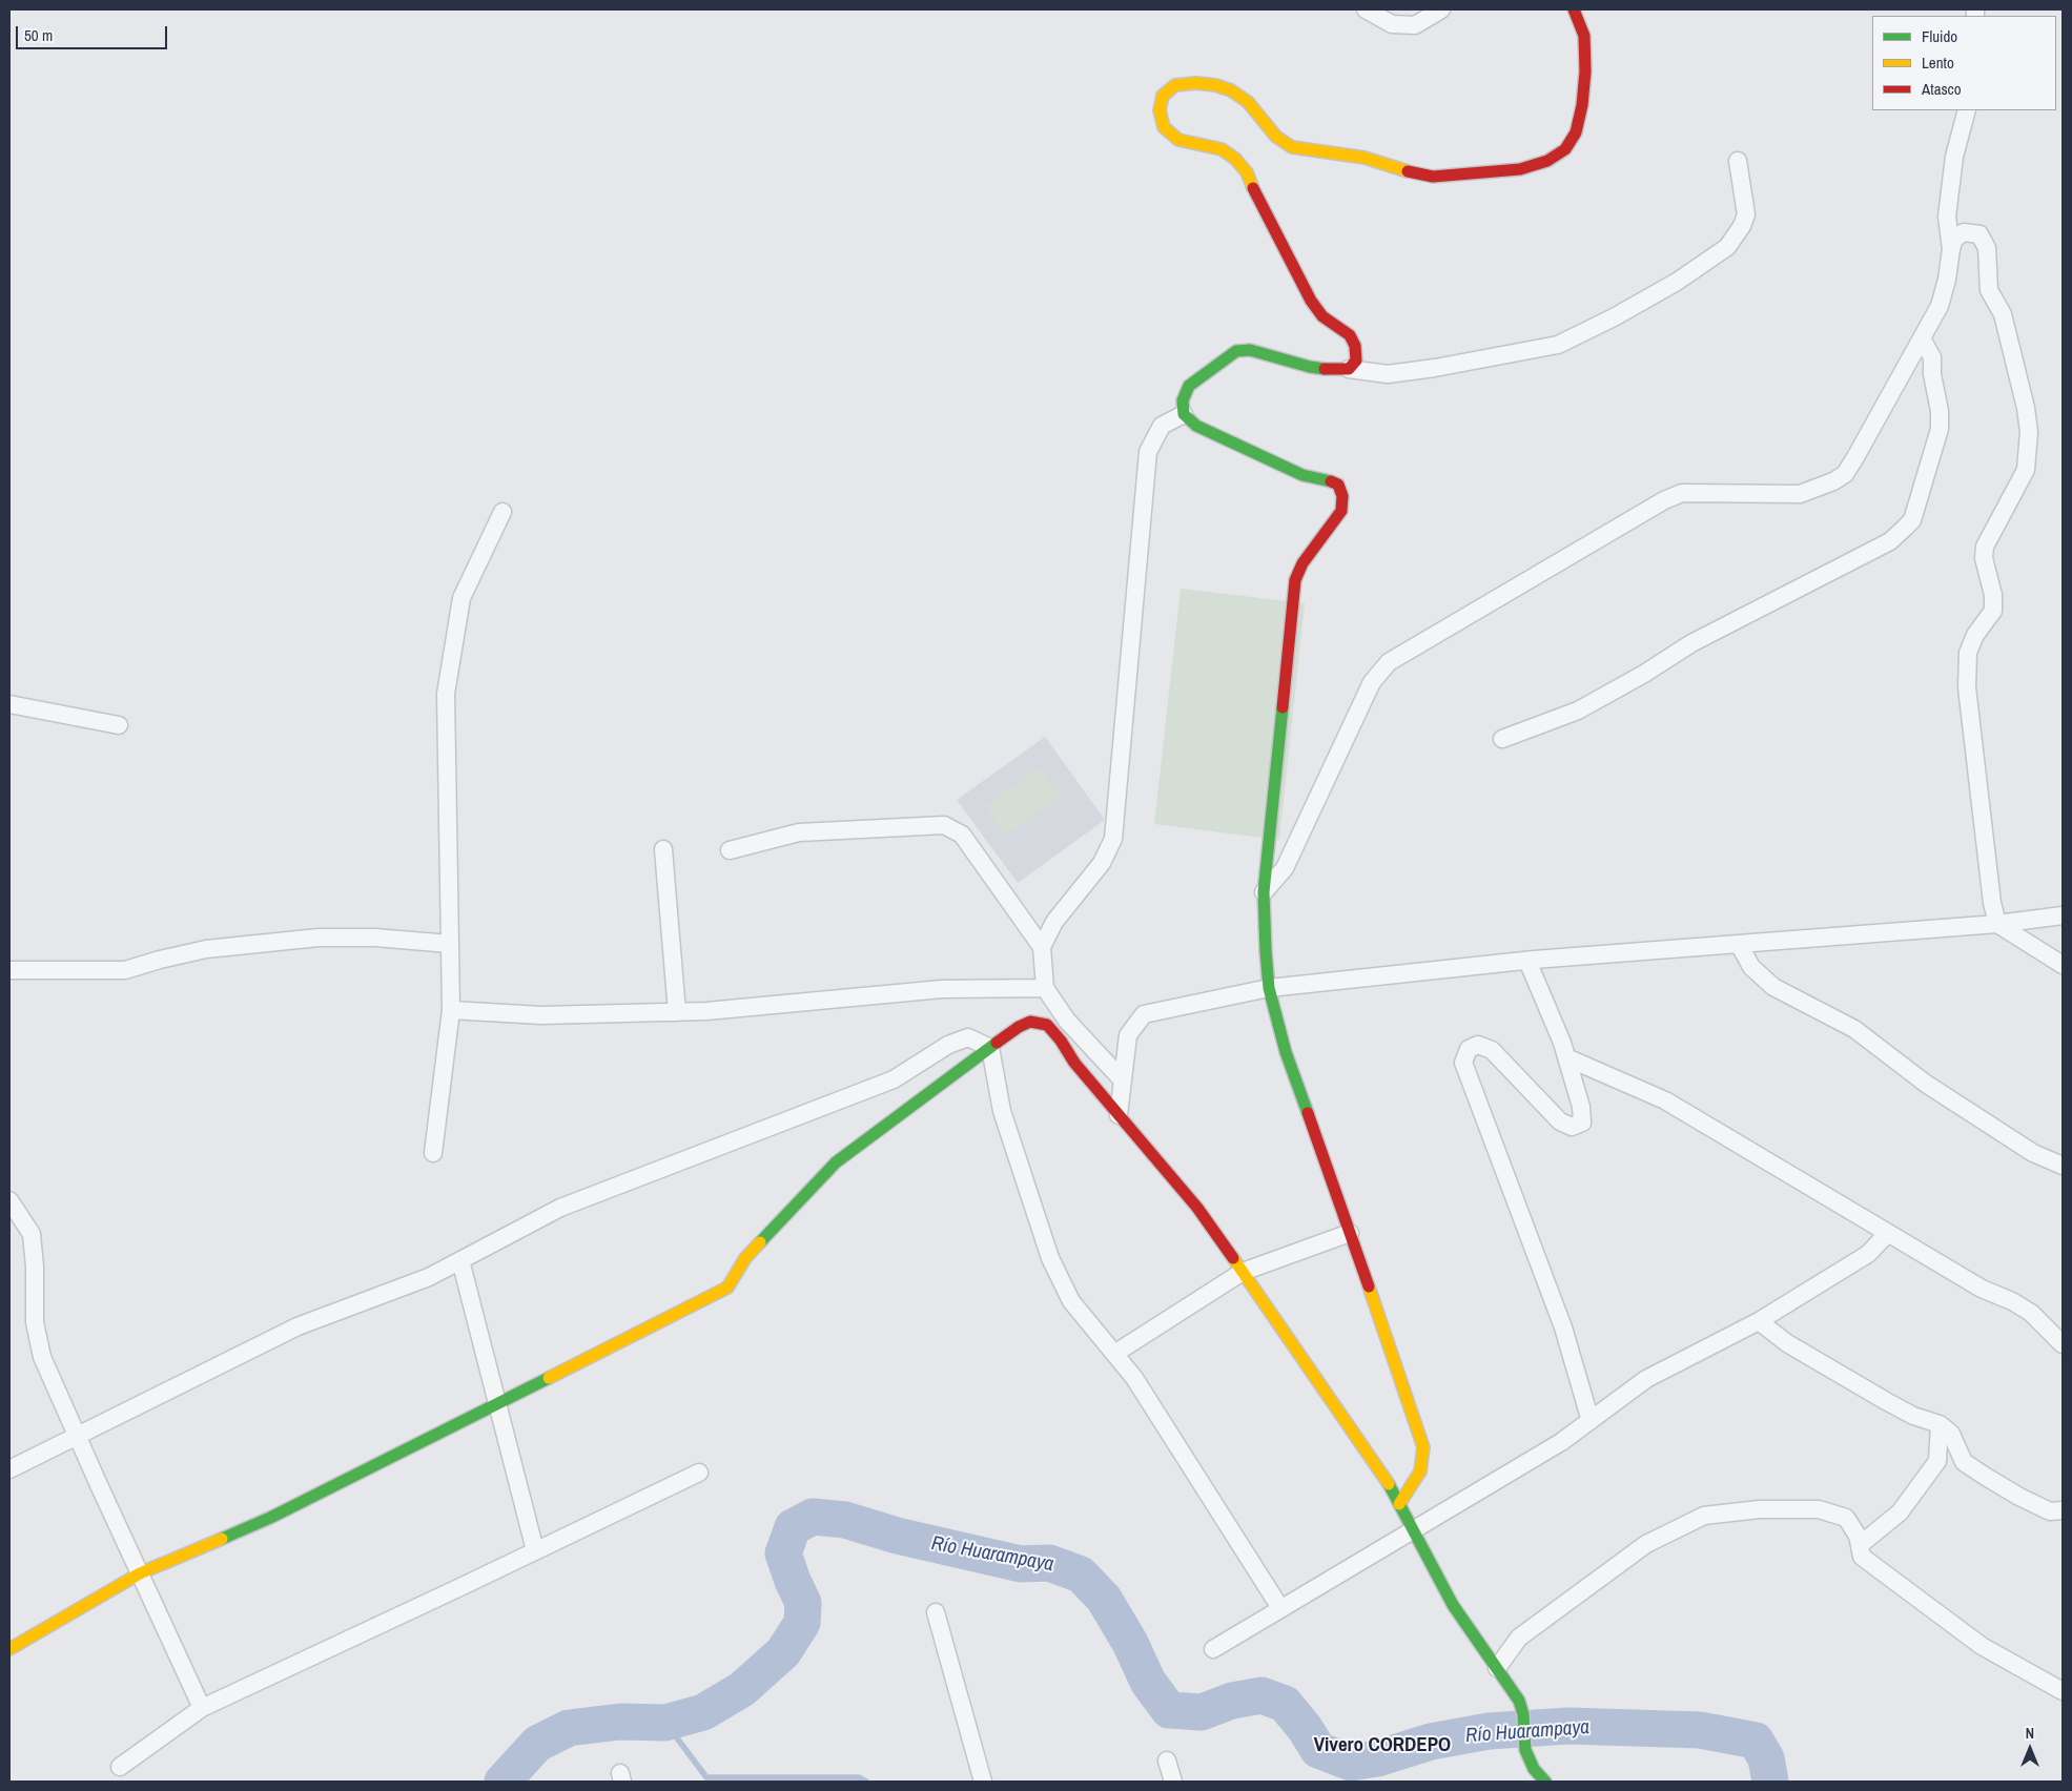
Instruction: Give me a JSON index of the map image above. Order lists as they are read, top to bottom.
{
  "districts": ["Vivero CORDEPO"],
  "water": ["Río Huarampaya"],
  "legend": ["Fluido", "Lento", "Atasco"],
  "scale_bar": "50 m",
  "north": "top"
}
